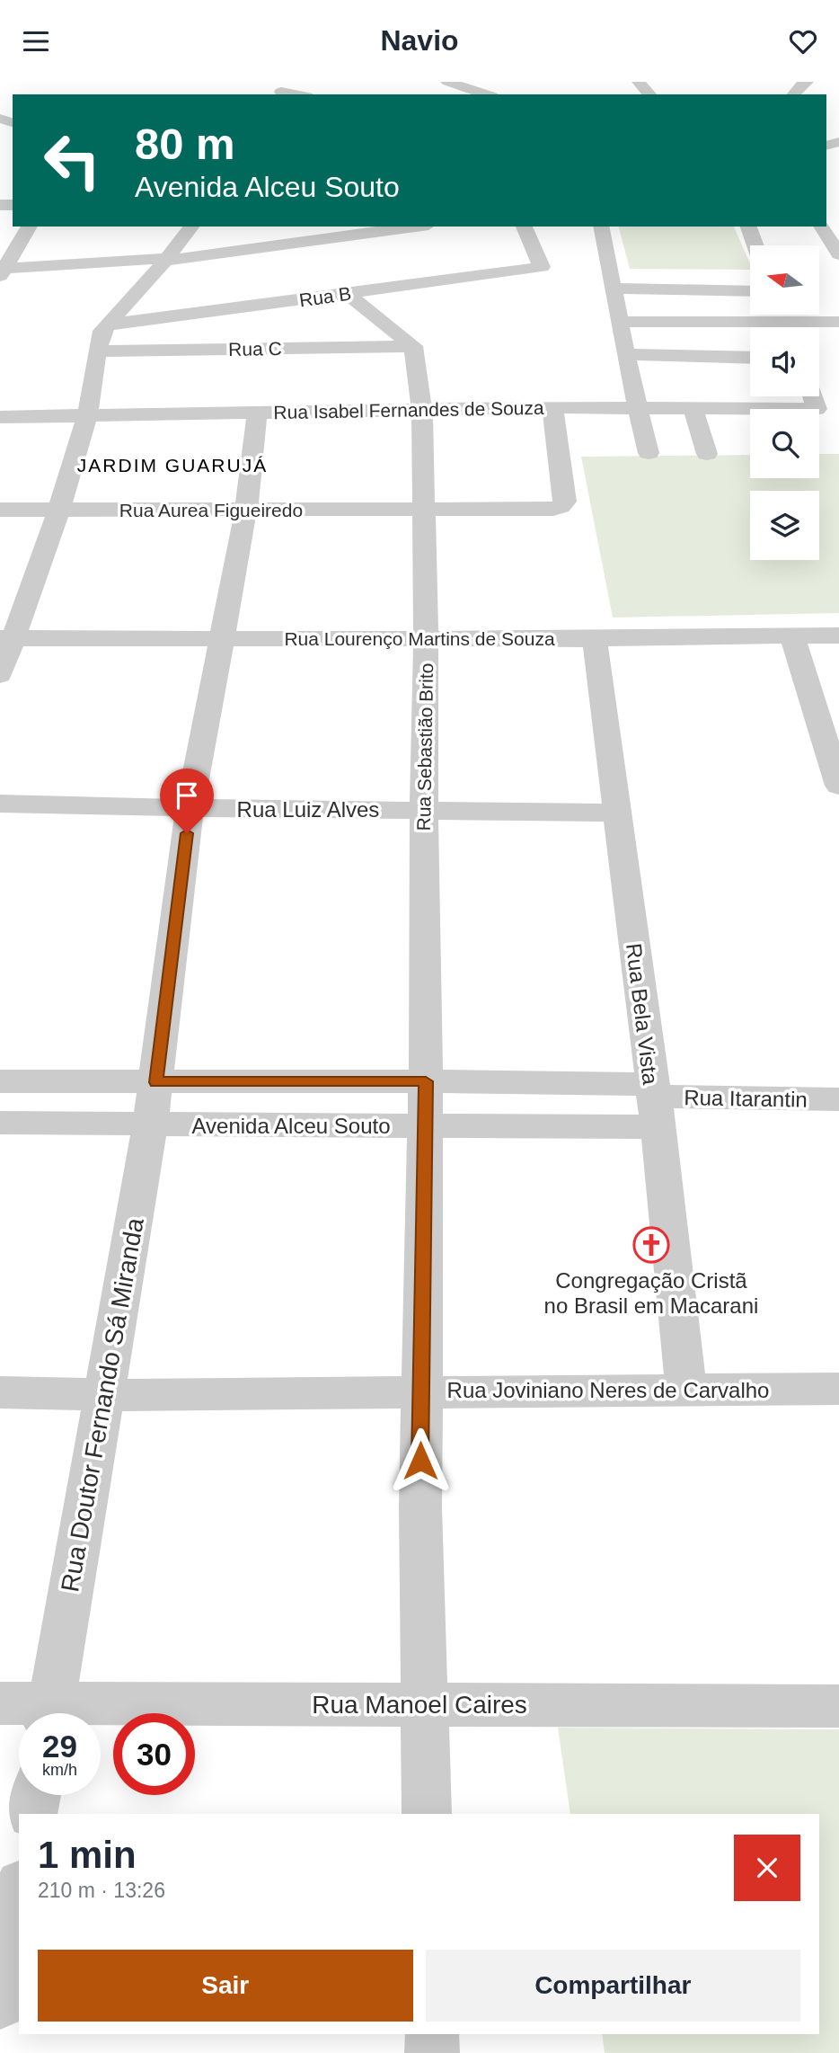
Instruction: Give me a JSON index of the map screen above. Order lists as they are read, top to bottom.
{
  "streets": {
    "street": [
      "Rua B",
      "Rua C",
      "Rua Isabel Fernandes de Souza",
      "Rua Aurea Figueiredo",
      "Rua Lourenço Martins de Souza",
      "Rua Sebastião Brito",
      "Rua Luiz Alves",
      "Rua Bela Vista",
      "Rua Itarantin",
      "Avenida Alceu Souto",
      "Rua Joviniano Neres de Carvalho",
      "Rua Doutor Fernando Sá Miranda",
      "Rua Manoel Caires"
    ]
  },
  "crossings": [
    ["Rua C", "Rua Sebastião Brito"],
    ["Rua Isabel Fernandes de Souza", "Rua Aurea Figueiredo"],
    ["Rua Isabel Fernandes de Souza", "Rua Sebastião Brito"],
    ["Rua Isabel Fernandes de Souza", "Rua Doutor Fernando Sá Miranda"],
    ["Rua Aurea Figueiredo", "Rua Sebastião Brito"],
    ["Rua Aurea Figueiredo", "Rua Doutor Fernando Sá Miranda"],
    ["Rua Lourenço Martins de Souza", "Rua Sebastião Brito"],
    ["Rua Lourenço Martins de Souza", "Rua Bela Vista"],
    ["Rua Lourenço Martins de Souza", "Rua Doutor Fernando Sá Miranda"],
    ["Rua Sebastião Brito", "Rua Luiz Alves"],
    ["Rua Sebastião Brito", "Avenida Alceu Souto"],
    ["Rua Sebastião Brito", "Rua Joviniano Neres de Carvalho"],
    ["Rua Sebastião Brito", "Rua Manoel Caires"],
    ["Rua Luiz Alves", "Rua Bela Vista"],
    ["Rua Luiz Alves", "Rua Doutor Fernando Sá Miranda"],
    ["Rua Bela Vista", "Rua Itarantin"],
    ["Rua Bela Vista", "Avenida Alceu Souto"],
    ["Rua Bela Vista", "Rua Joviniano Neres de Carvalho"],
    ["Rua Itarantin", "Avenida Alceu Souto"],
    ["Avenida Alceu Souto", "Rua Doutor Fernando Sá Miranda"],
    ["Rua Joviniano Neres de Carvalho", "Rua Doutor Fernando Sá Miranda"]
  ],
  "districts": ["JARDIM GUARUJÁ"],
  "places": {
    "church": ["Congregação Cristã no Brasil em Macarani"]
  },
  "north": "left",
  "page": {
    "header": "Navio",
    "turn": ["80 m", "Avenida Alceu Souto"],
    "speed": "29 km/h",
    "limit": "30",
    "heading": ["1 min", "210 m · 13:26"],
    "buttons": ["Sair", "Compartilhar"]
  }
}
